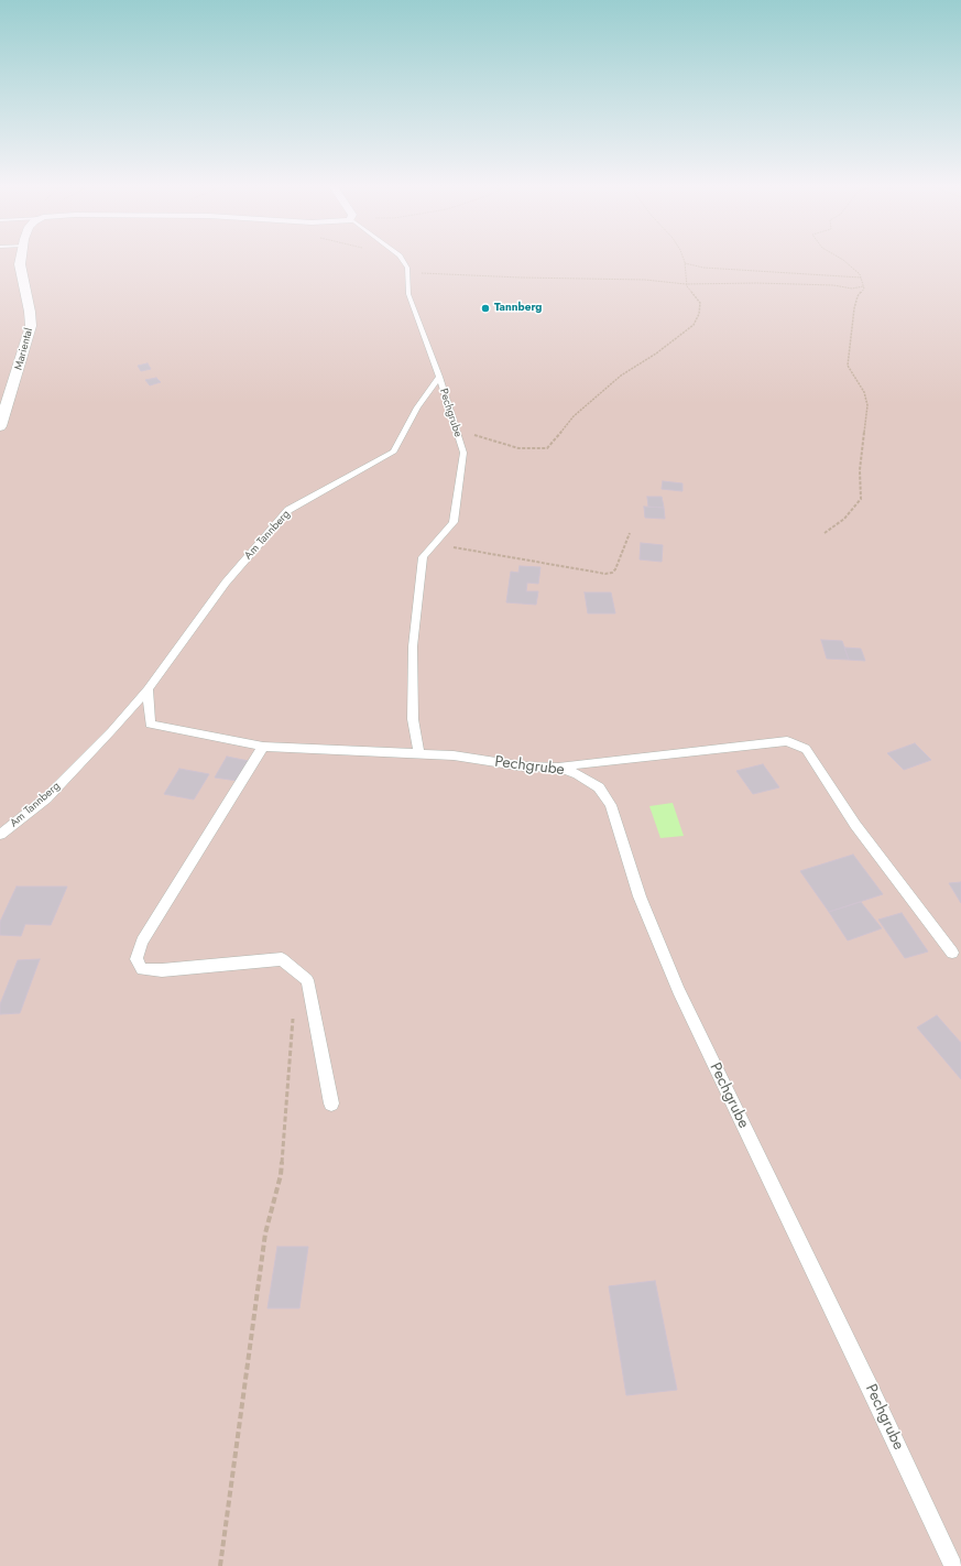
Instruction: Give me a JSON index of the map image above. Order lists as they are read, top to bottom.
{
  "streets": {
    "street": ["Mariental"],
    "lane": ["Pechgrube", "Am Tannberg"]
  },
  "crossings": [
    ["Pechgrube", "Am Tannberg"]
  ],
  "places": ["Tannberg"]
}
